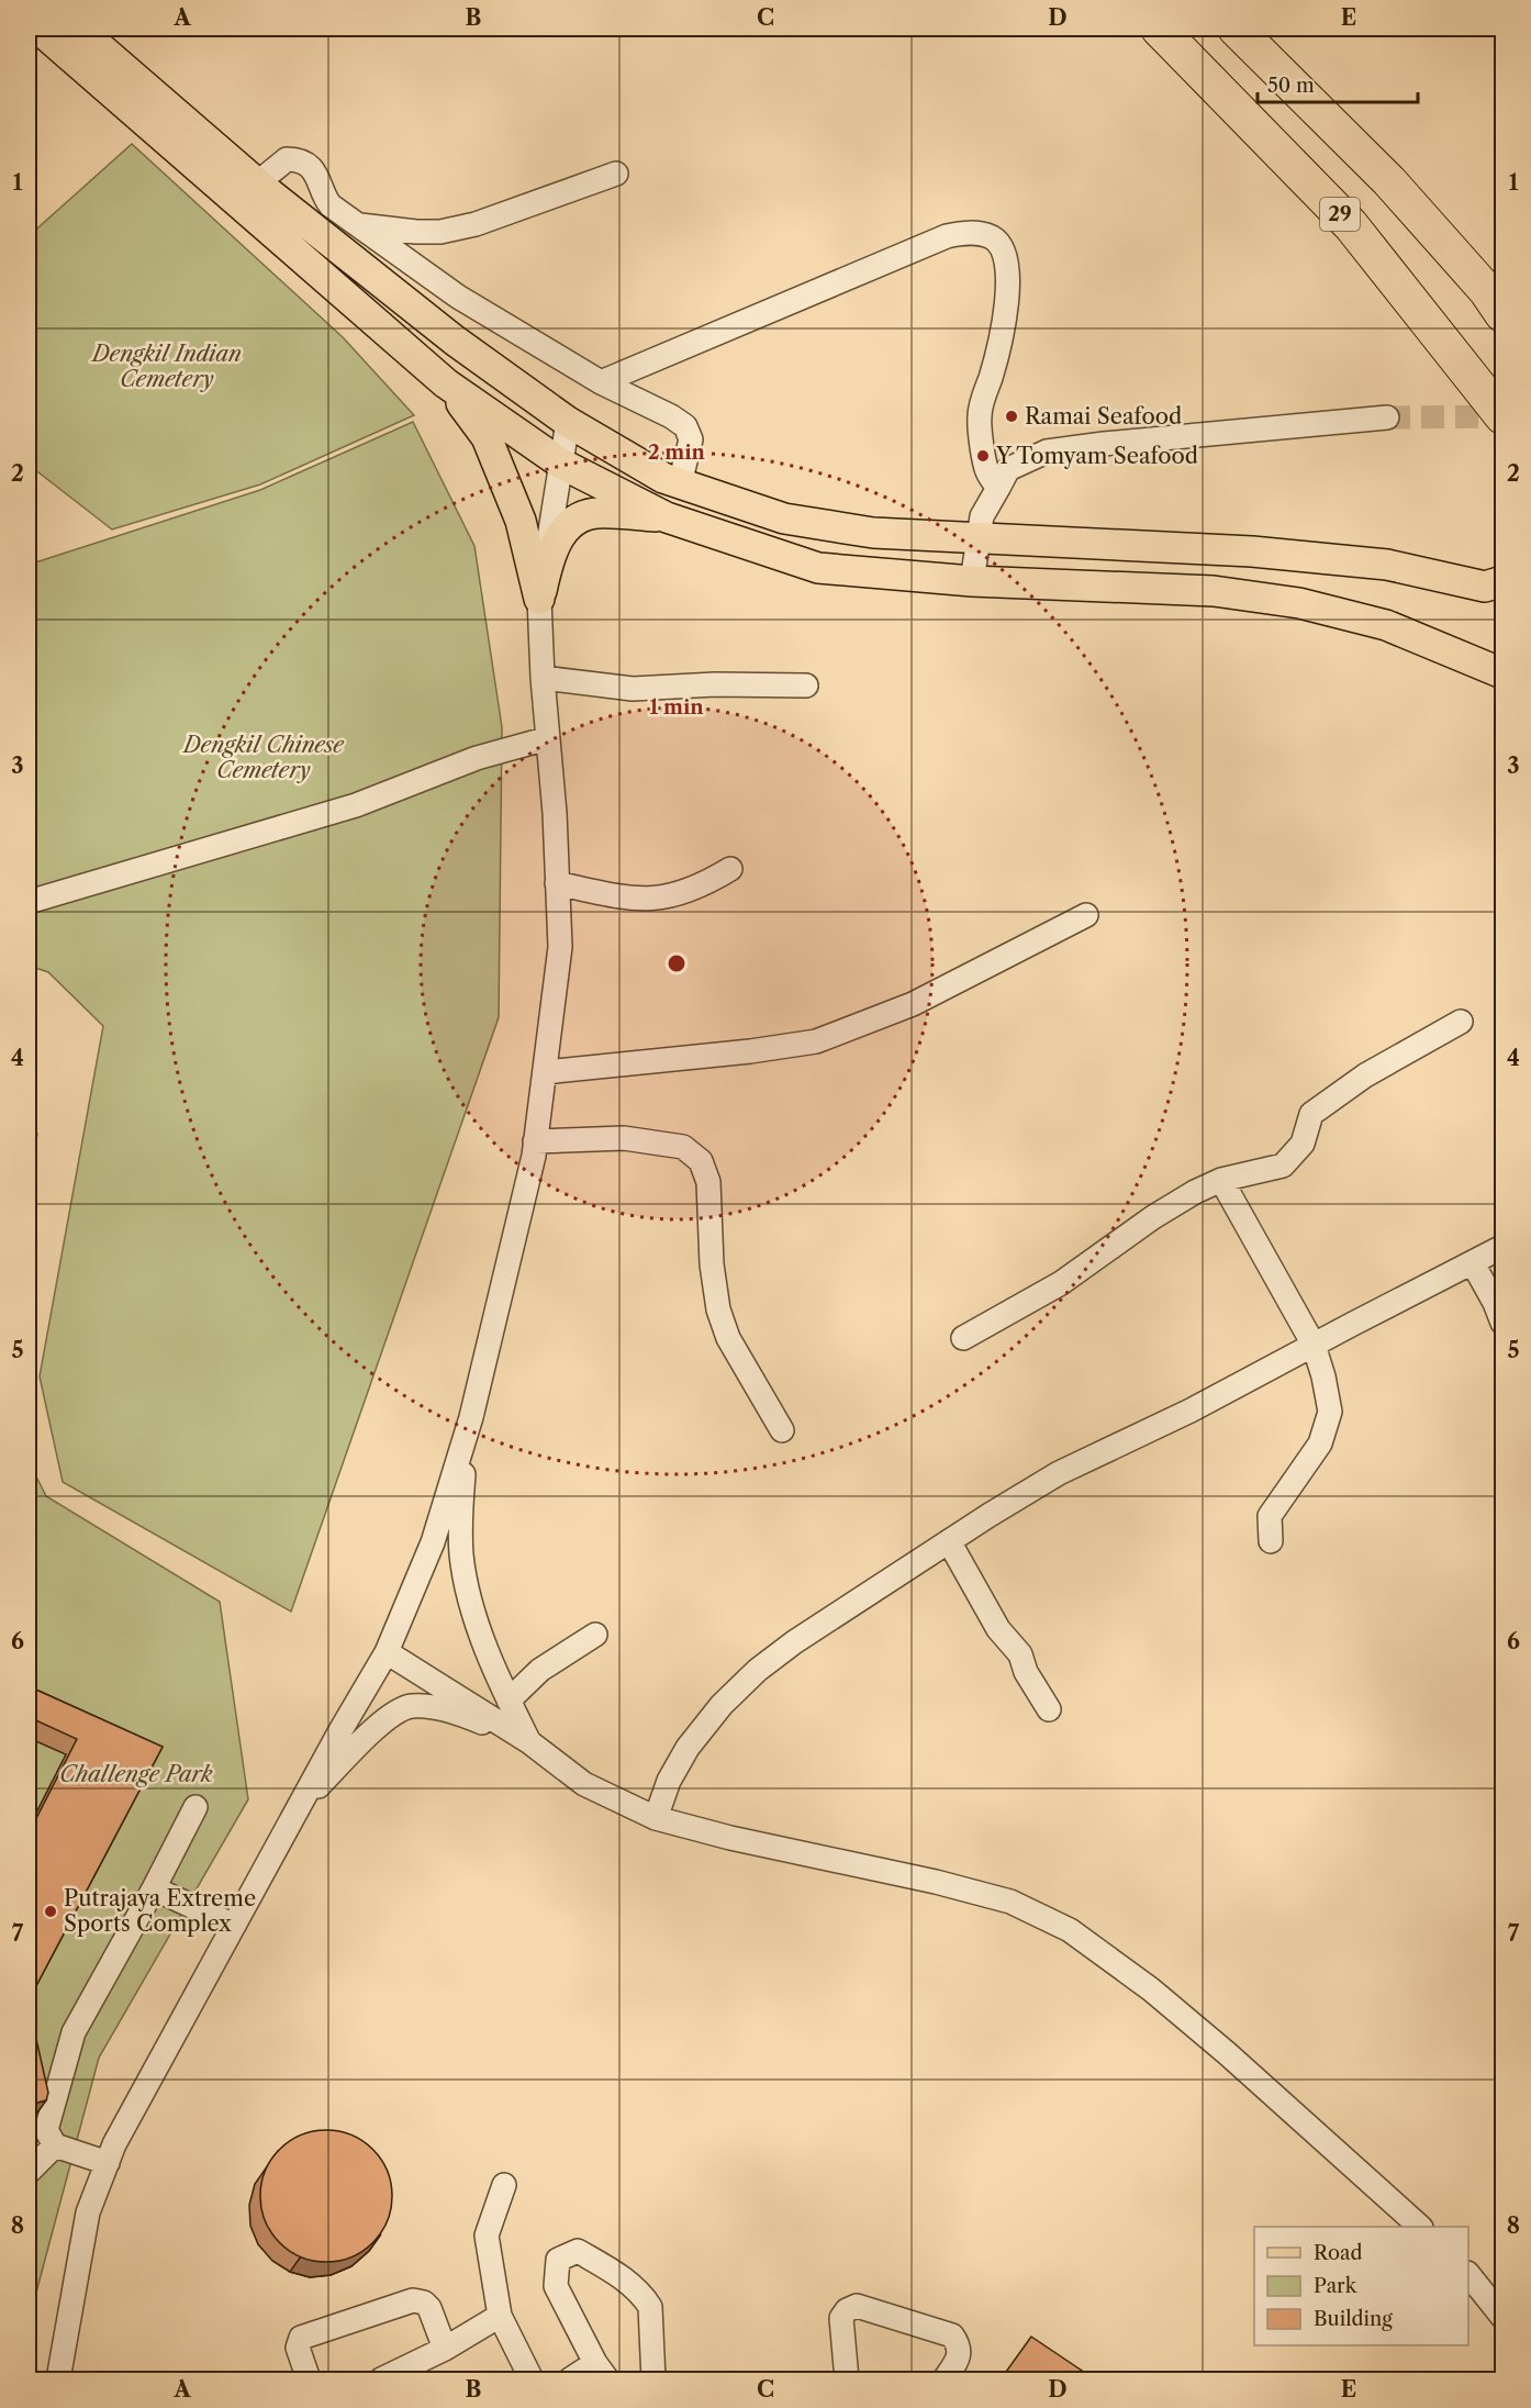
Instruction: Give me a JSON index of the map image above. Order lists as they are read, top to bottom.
{
  "streets": {
    "highway": ["29"]
  },
  "parks": ["Dengkil Indian Cemetery", "Dengkil Chinese Cemetery", "Challenge Park"],
  "places": ["Ramai Seafood", "Y Tomyam Seafood", "Putrajaya Extreme Sports Complex"],
  "legend": ["Road", "Park", "Building"],
  "scale_bar": "50 m",
  "grid": {
    "columns": [
      "A",
      "B",
      "C",
      "D",
      "E"
    ],
    "rows": [
      "1",
      "2",
      "3",
      "4",
      "5",
      "6",
      "7",
      "8"
    ]
  },
  "rings": ["2 min", "1 min"]
}
